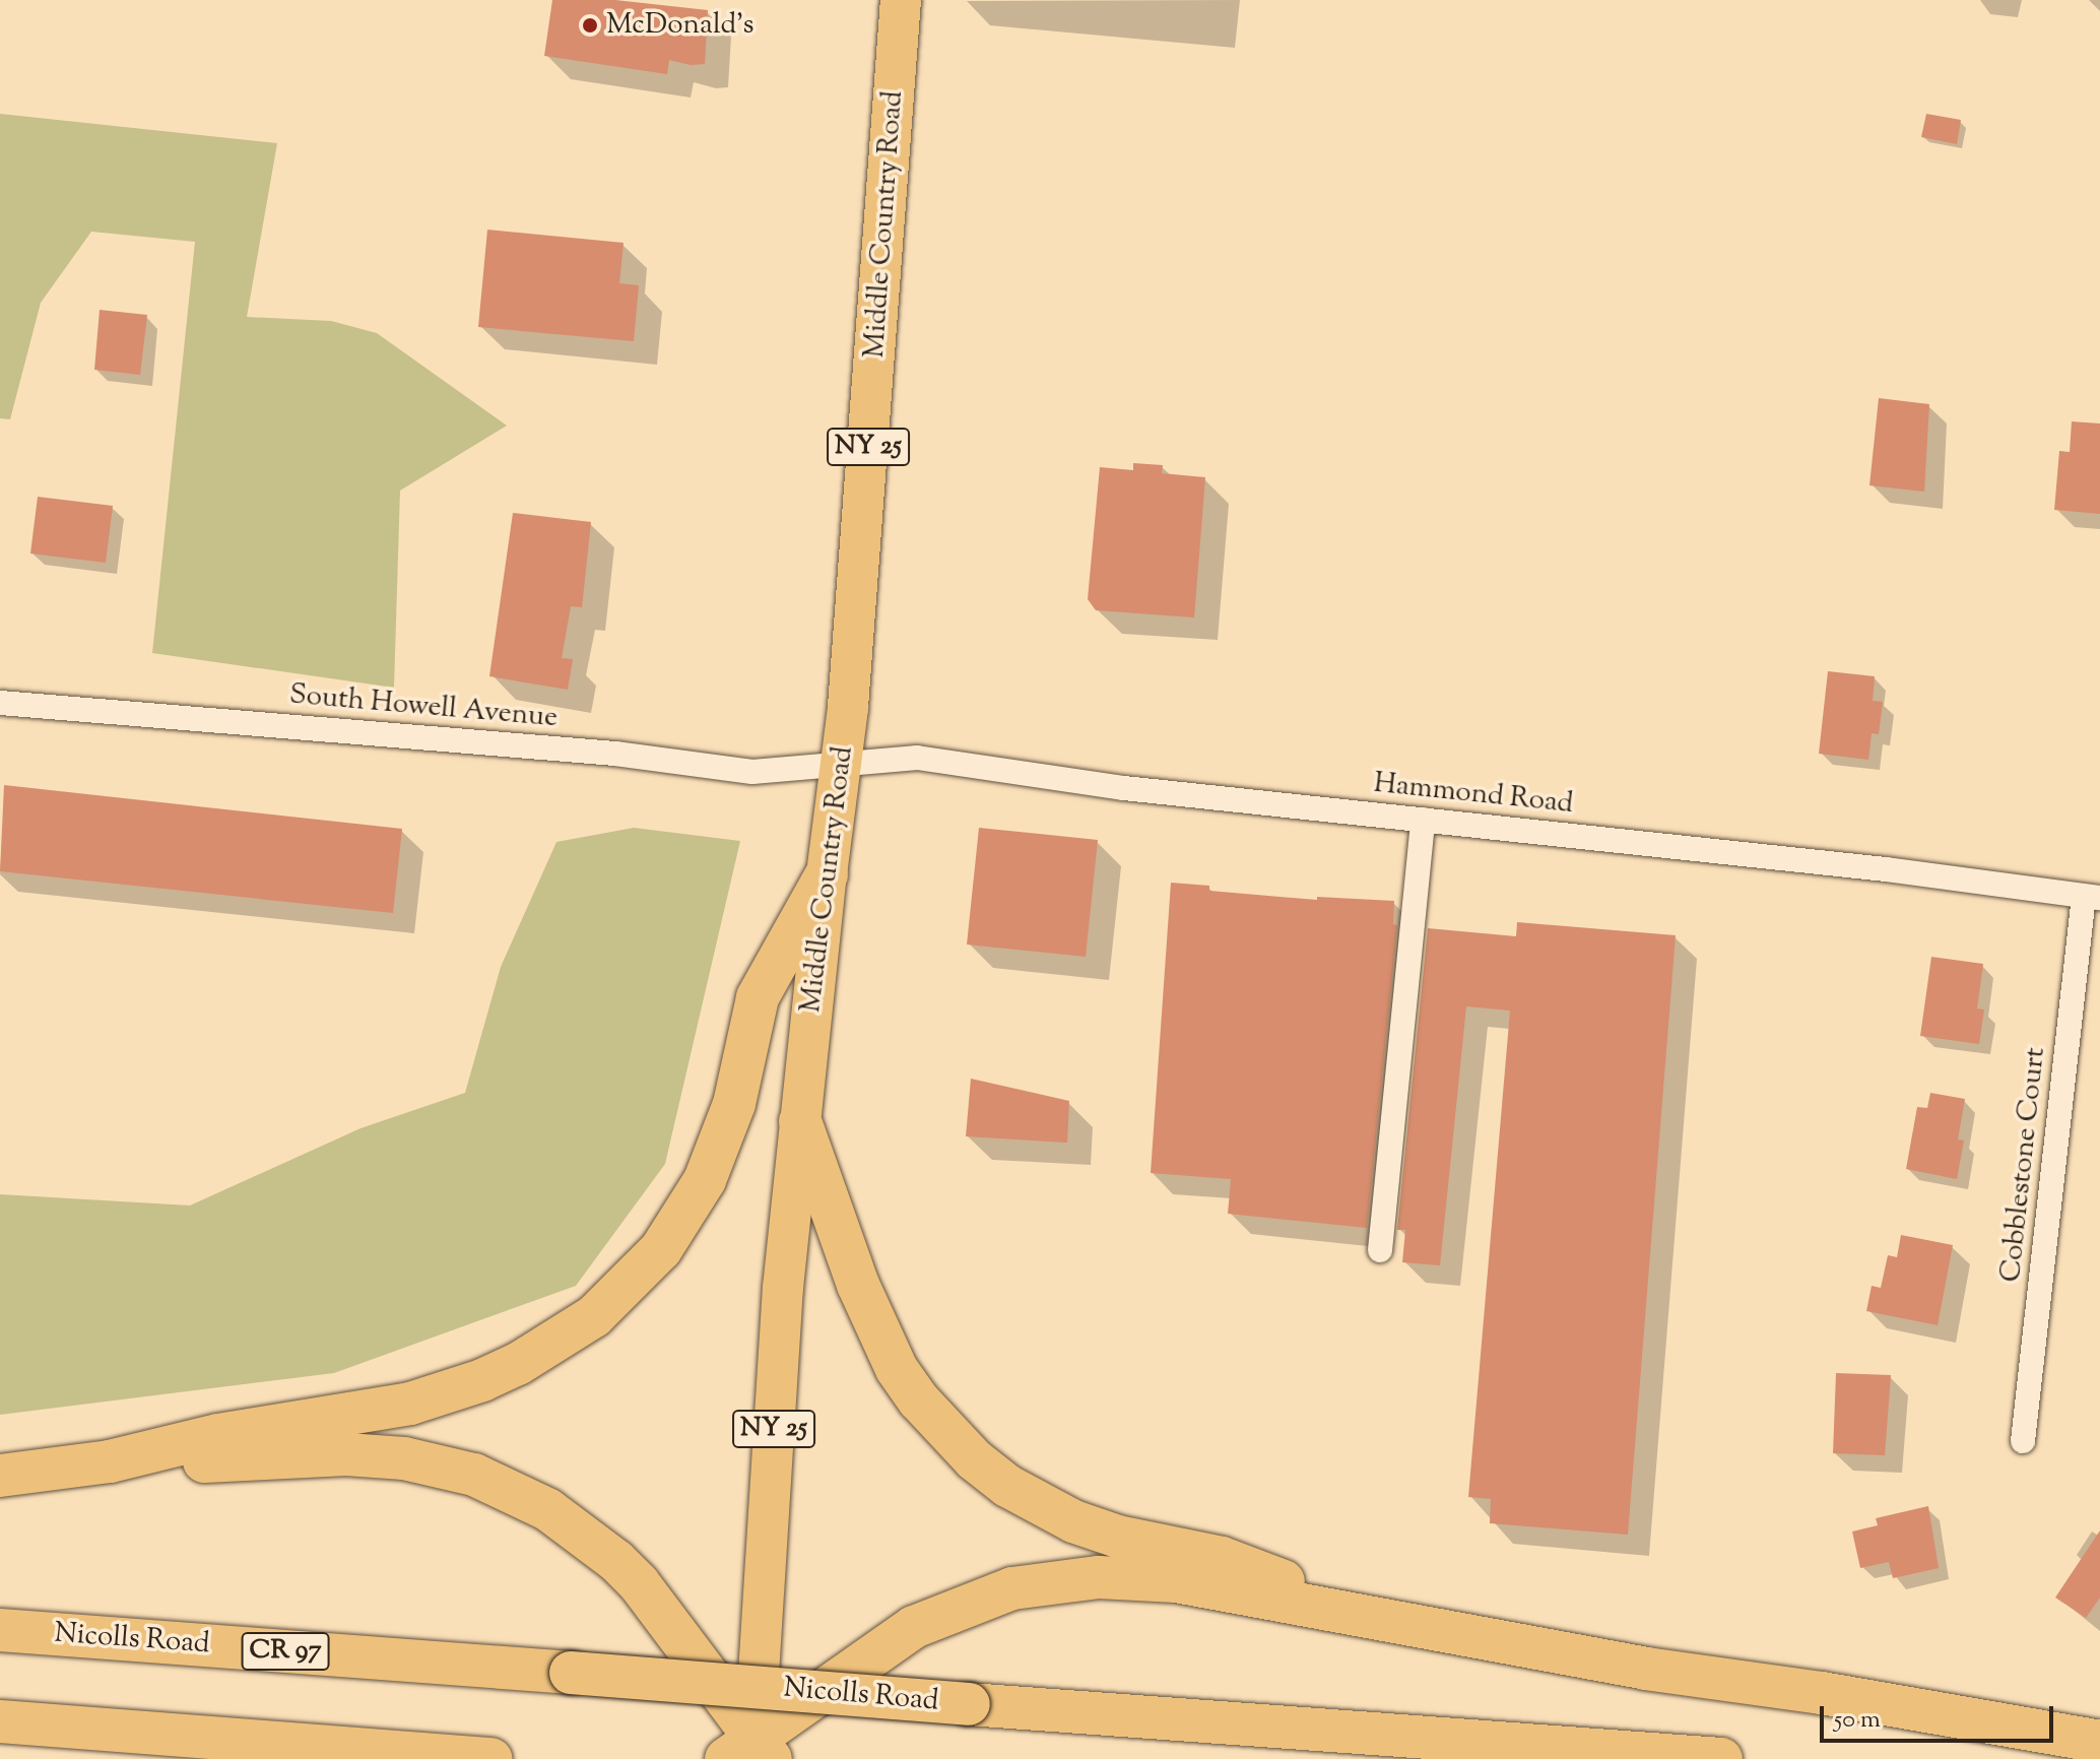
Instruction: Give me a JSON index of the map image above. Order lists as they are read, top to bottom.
{
  "streets": {
    "highway": ["Nicolls Road", "CR 97"],
    "main road": ["Middle Country Road", "NY 25"],
    "street": ["South Howell Avenue", "Hammond Road", "Cobblestone Court"]
  },
  "crossings": [
    ["Middle Country Road", "South Howell Avenue"],
    ["Middle Country Road", "Hammond Road"],
    ["South Howell Avenue", "Hammond Road"],
    ["Hammond Road", "Cobblestone Court"]
  ],
  "places": ["McDonald's"],
  "scale_bar": "50 m"
}
